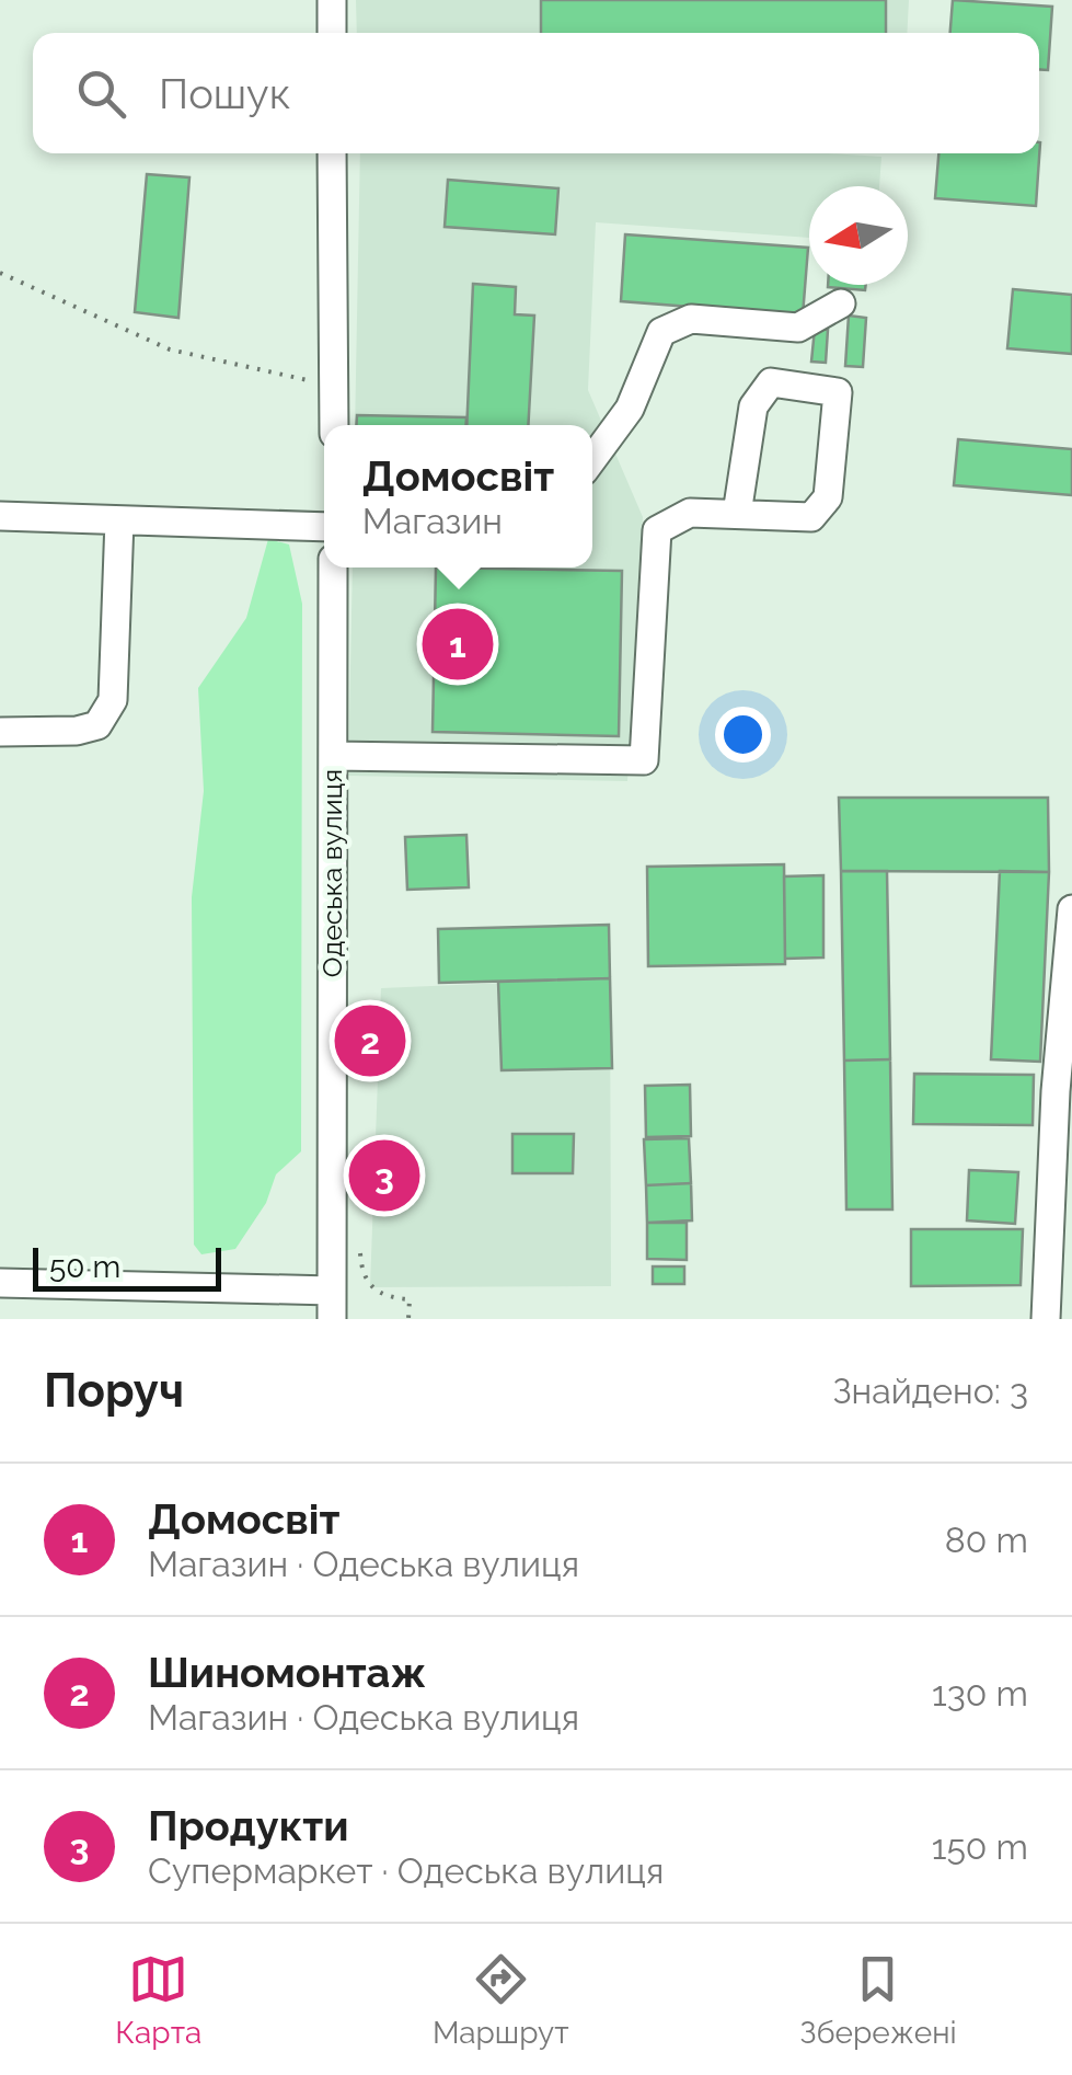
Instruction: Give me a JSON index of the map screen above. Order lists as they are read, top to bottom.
{
  "streets": {
    "street": ["Одеська вулиця"]
  },
  "scale_bar": "50 m",
  "north": "left",
  "page": {
    "search": "Пошук",
    "popup": ["Домосвіт", "Магазин"],
    "pins": ["1", "2", "3"],
    "scale": "50 m",
    "heading": ["Поруч", "Знайдено: 3"],
    "list": [
      {
        "mark": "1",
        "name": "Домосвіт",
        "note": "Магазин · Одеська вулиця",
        "value": "80 m"
      },
      {
        "mark": "2",
        "name": "Шиномонтаж",
        "note": "Магазин · Одеська вулиця",
        "value": "130 m"
      },
      {
        "mark": "3",
        "name": "Продукти",
        "note": "Супермаркет · Одеська вулиця",
        "value": "150 m"
      }
    ],
    "nav": ["Карта", "Маршрут", "Збережені"]
  }
}
